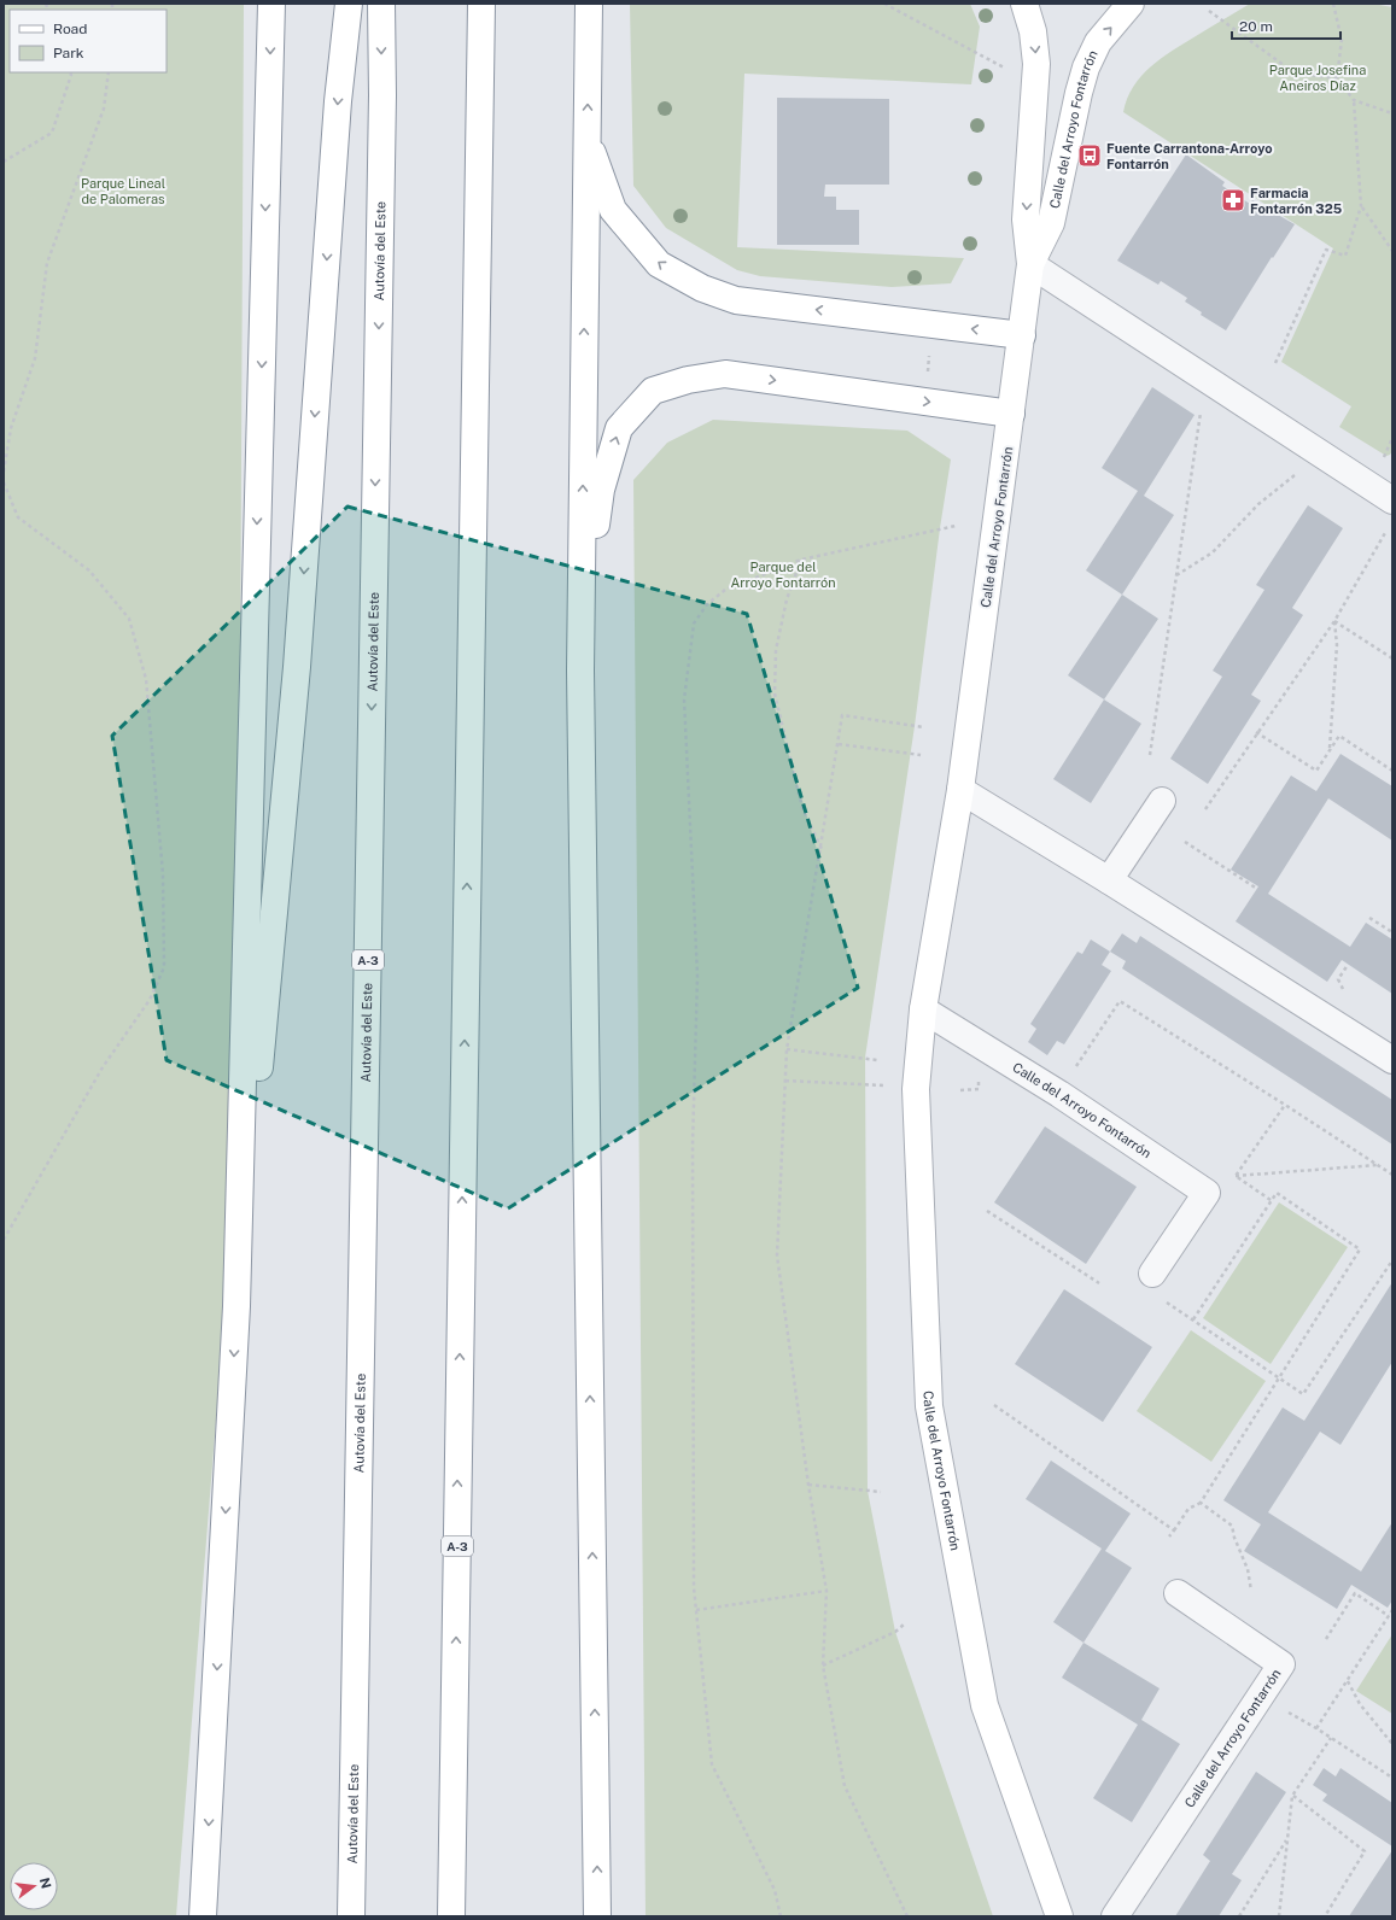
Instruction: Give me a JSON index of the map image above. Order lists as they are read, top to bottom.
{
  "streets": {
    "main road": ["Calle del Arroyo Fontarrón", "Autovía del Este", "A-3"]
  },
  "parks": ["Parque Josefina Aneiros Díaz", "Parque Lineal de Palomeras", "Parque del Arroyo Fontarrón"],
  "places": {
    "bus stop": ["Fuente Carrantona-Arroyo Fontarrón"],
    "pharmacy": ["Farmacia Fontarrón 325"]
  },
  "legend": ["Road", "Park"],
  "scale_bar": "20 m",
  "north": "right"
}
